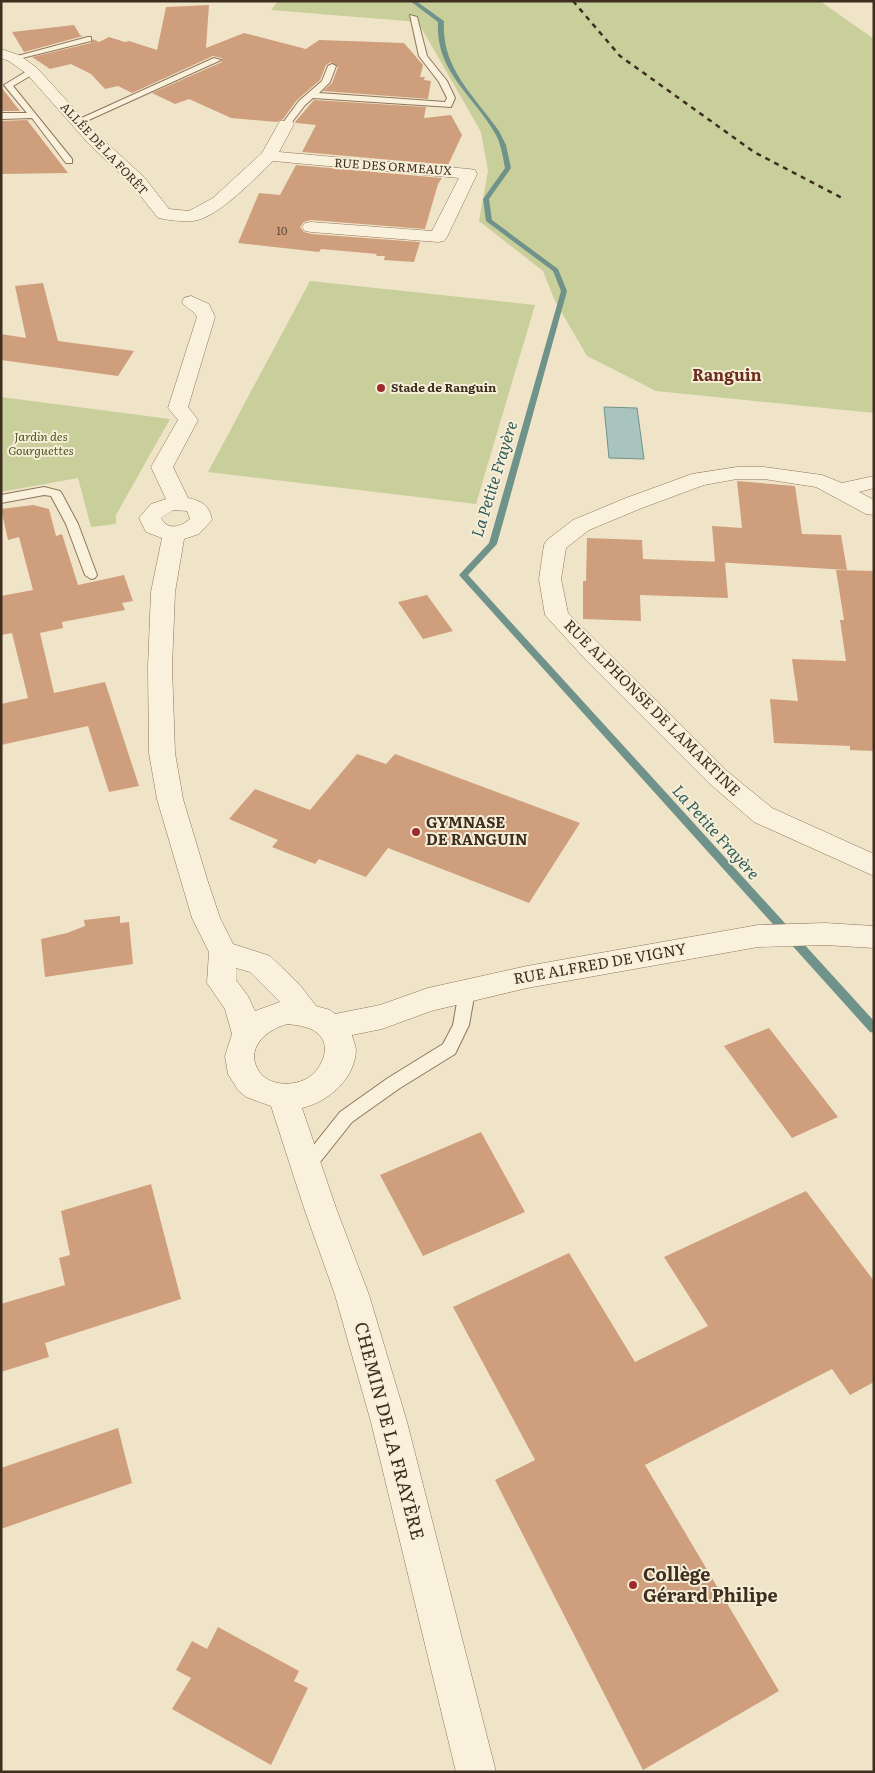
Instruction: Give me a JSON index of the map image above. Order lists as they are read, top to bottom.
{
  "streets": {
    "street": [
      "ALLÉE DE LA FORÊT",
      "RUE DES ORMEAUX",
      "RUE ALPHONSE DE LAMARTINE",
      "RUE ALFRED DE VIGNY",
      "CHEMIN DE LA FRAYÈRE"
    ]
  },
  "crossings": [
    ["ALLÉE DE LA FORÊT", "RUE DES ORMEAUX"],
    ["RUE ALFRED DE VIGNY", "CHEMIN DE LA FRAYÈRE"]
  ],
  "districts": ["Ranguin"],
  "water": ["La Petite Frayère"],
  "parks": ["Jardin des Gourguettes"],
  "places": ["Stade de Ranguin", "GYMNASE DE RANGUIN", "Collège Gérard Philipe"],
  "house_numbers": ["10"]
}
